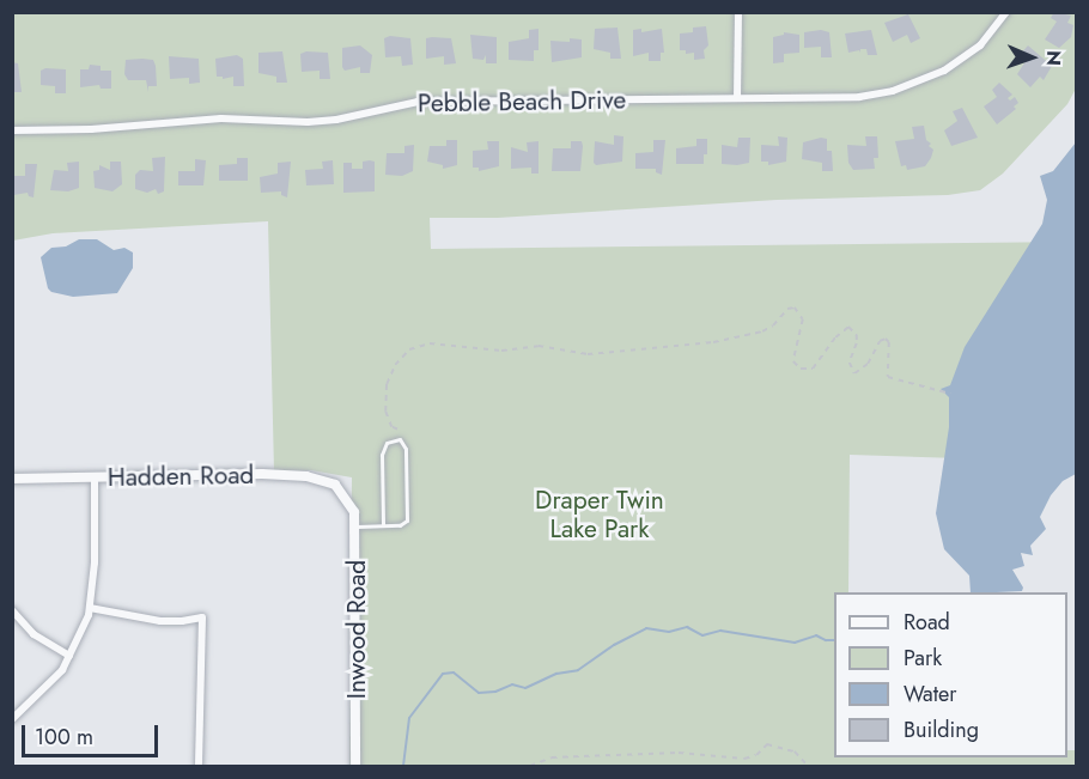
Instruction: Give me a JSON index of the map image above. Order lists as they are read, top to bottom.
{
  "streets": {
    "street": ["Pebble Beach Drive", "Hadden Road", "Inwood Road"]
  },
  "crossings": [
    ["Hadden Road", "Inwood Road"]
  ],
  "parks": ["Draper Twin Lake Park"],
  "legend": [
    "Road",
    "Park",
    "Water",
    "Building"
  ],
  "scale_bar": "100 m",
  "north": "right"
}
